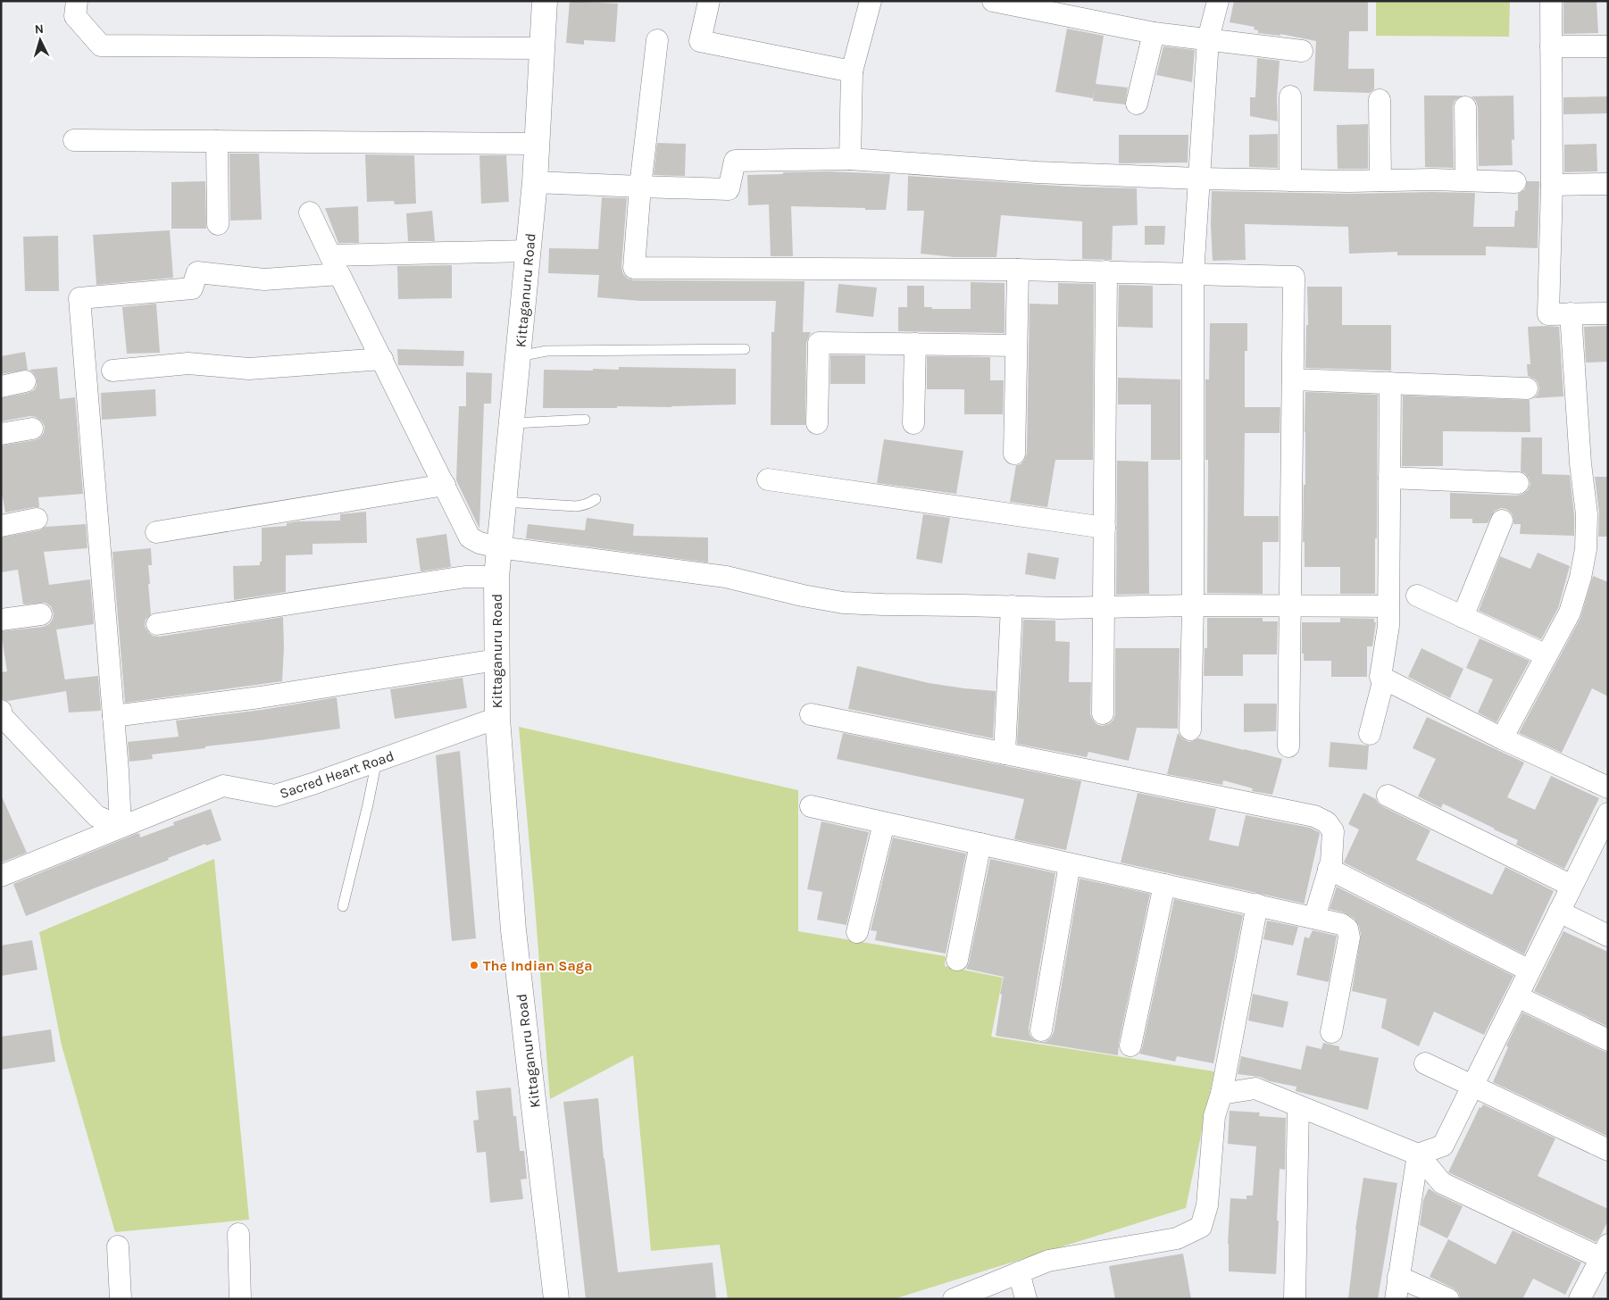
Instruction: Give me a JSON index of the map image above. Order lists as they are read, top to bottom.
{
  "streets": {
    "street": ["Kittaganuru Road", "Sacred Heart Road"]
  },
  "crossings": [
    ["Kittaganuru Road", "Sacred Heart Road"]
  ],
  "places": ["The Indian Saga"],
  "north": "top"
}
